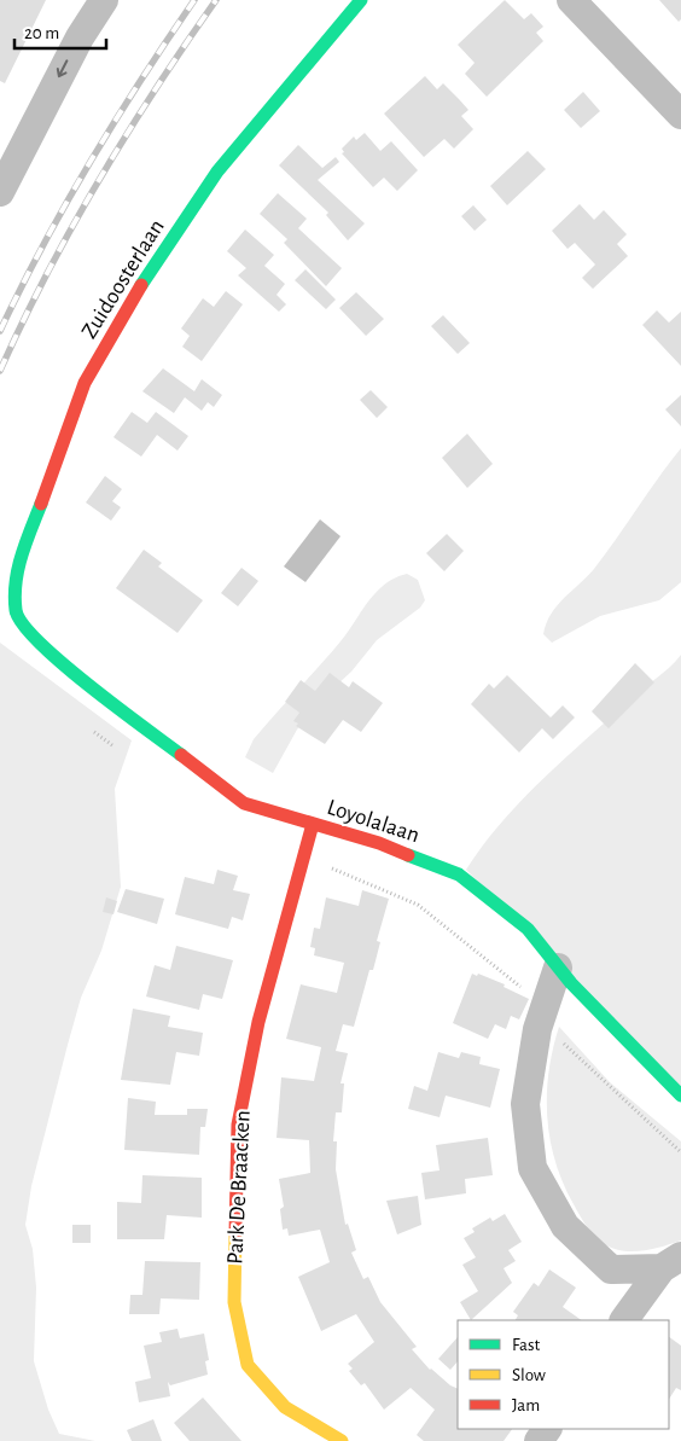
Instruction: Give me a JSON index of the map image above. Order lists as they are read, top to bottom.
{
  "streets": {
    "street": ["Zuidoosterlaan", "Loyolalaan", "Park De Braacken"]
  },
  "crossings": [
    ["Zuidoosterlaan", "Loyolalaan"],
    ["Loyolalaan", "Park De Braacken"]
  ],
  "legend": ["Fast", "Slow", "Jam"],
  "scale_bar": "20 m"
}
